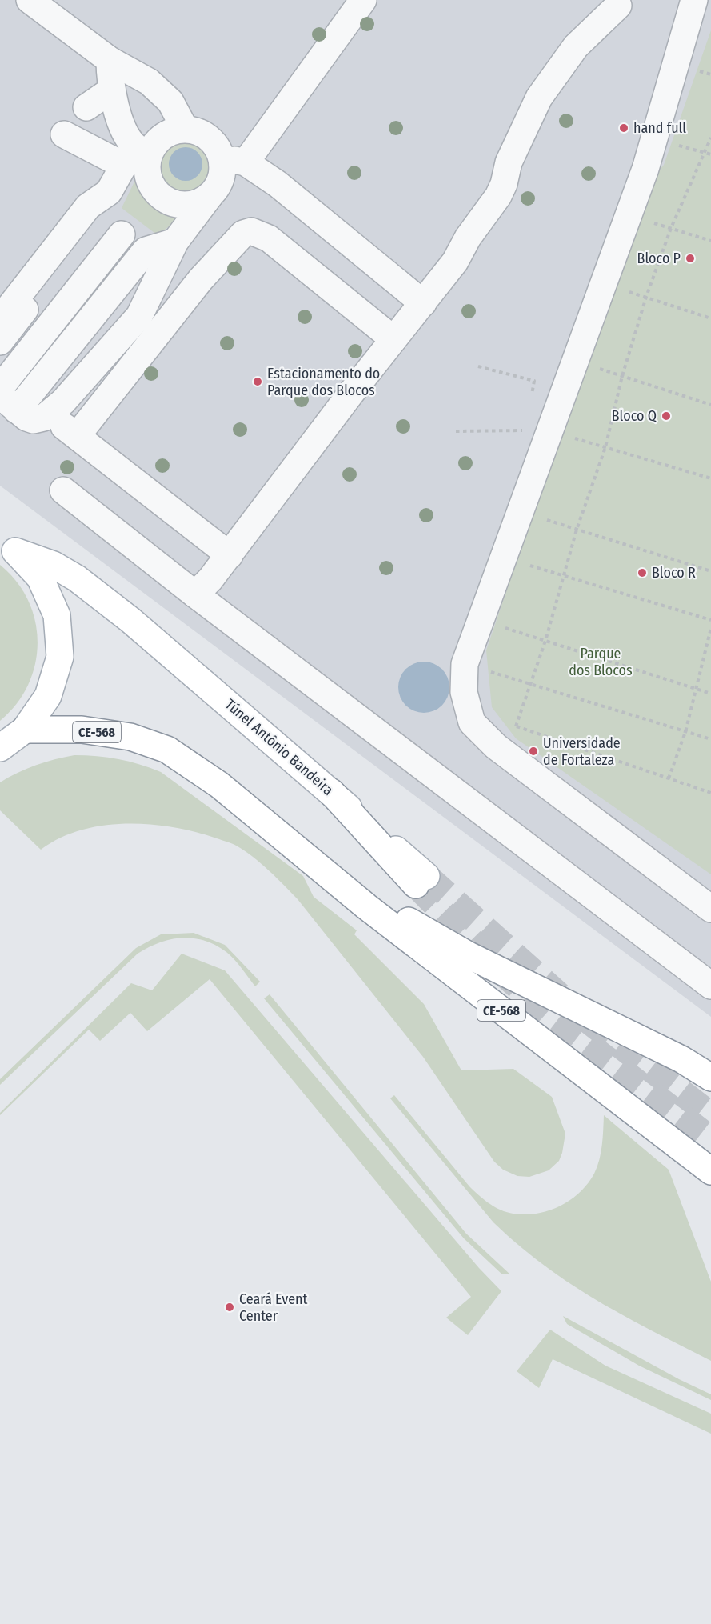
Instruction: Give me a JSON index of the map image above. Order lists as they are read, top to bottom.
{
  "streets": {
    "main road": ["CE-568", "Túnel Antônio Bandeira"]
  },
  "parks": ["Parque dos Blocos"],
  "places": [
    "hand full",
    "Bloco P",
    "Estacionamento do Parque dos Blocos",
    "Bloco Q",
    "Bloco R",
    "Universidade de Fortaleza",
    "Ceará Event Center"
  ]
}
